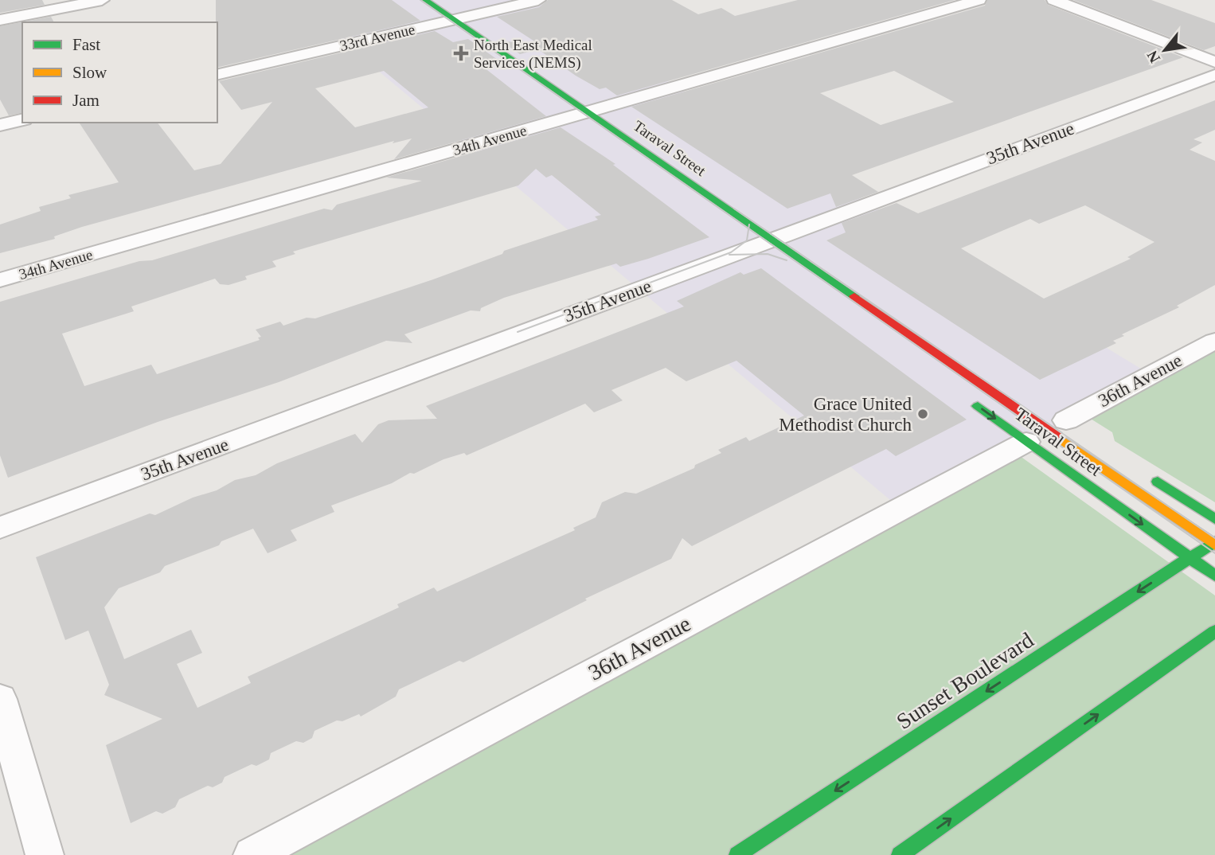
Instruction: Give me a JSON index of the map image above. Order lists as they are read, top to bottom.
{
  "streets": {
    "street": [
      "33rd Avenue",
      "34th Avenue",
      "35th Avenue",
      "Taraval Street",
      "36th Avenue",
      "Sunset Boulevard"
    ]
  },
  "crossings": [
    ["33rd Avenue", "Taraval Street"],
    ["34th Avenue", "Taraval Street"],
    ["35th Avenue", "Taraval Street"],
    ["Taraval Street", "36th Avenue"],
    ["Taraval Street", "Sunset Boulevard"]
  ],
  "places": {
    "health": ["North East Medical Services (NEMS)"],
    "other": ["Grace United Methodist Church"]
  },
  "legend": ["Fast", "Slow", "Jam"],
  "north": "bottom left"
}
